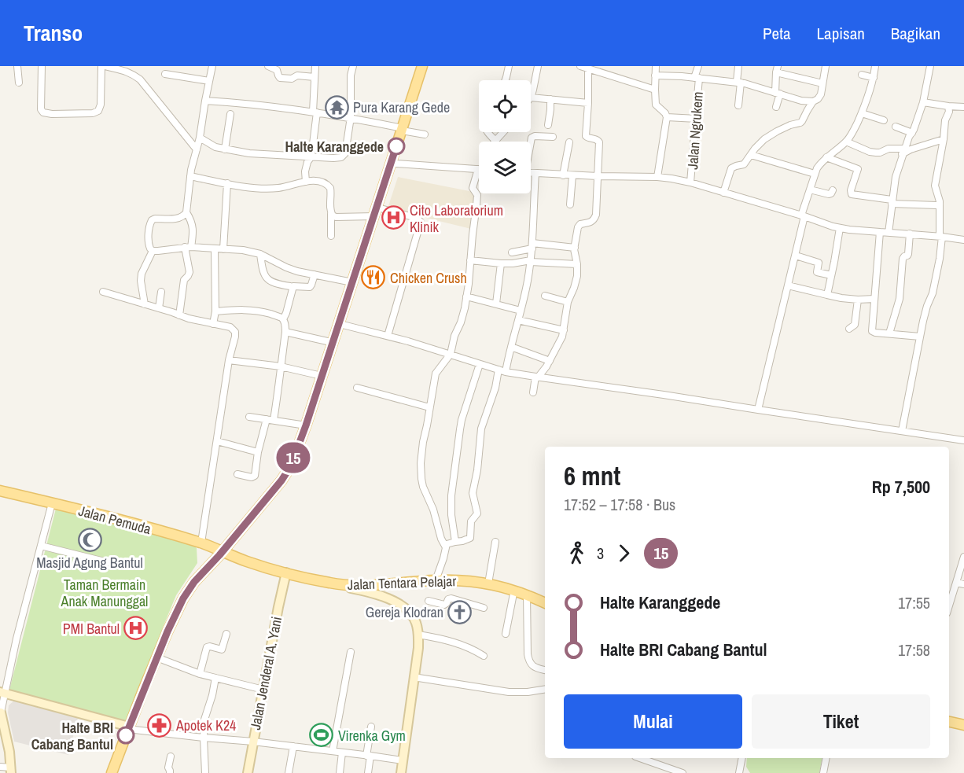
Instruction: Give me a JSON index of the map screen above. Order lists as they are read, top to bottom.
{
  "streets": {
    "main road": ["Jalan Pemuda", "Jalan Tentara Pelajar", "Jalan Jenderal A. Yani"],
    "street": ["Jalan Ngrukem"]
  },
  "crossings": [
    ["Jalan Pemuda", "Jalan Tentara Pelajar"],
    ["Jalan Tentara Pelajar", "Jalan Jenderal A. Yani"]
  ],
  "parks": ["Taman Bermain Anak Manunggal"],
  "places": {
    "temple": ["Pura Karang Gede"],
    "other": ["Halte Karanggede", "Halte BRI Cabang Bantul"],
    "hospital": ["Cito Laboratorium Klinik", "PMI Bantul"],
    "restaurant": ["Chicken Crush"],
    "mosque": ["Masjid Agung Bantul"],
    "church": ["Gereja Klodran"],
    "pharmacy": ["Apotek K24"],
    "sports": ["Virenka Gym"]
  },
  "lines": ["bus line 15"],
  "page": {
    "header": "Transo",
    "nav": ["Peta", "Lapisan", "Bagikan"],
    "on_map": "15",
    "heading": ["6 mnt", "17:52 – 17:58 · Bus", "Rp 7,500"],
    "legs": ["3", "15"],
    "list": [
      {
        "name": "Halte Karanggede",
        "value": "17:55"
      },
      {
        "name": "Halte BRI Cabang Bantul",
        "value": "17:58"
      }
    ],
    "buttons": ["Mulai", "Tiket"]
  }
}
